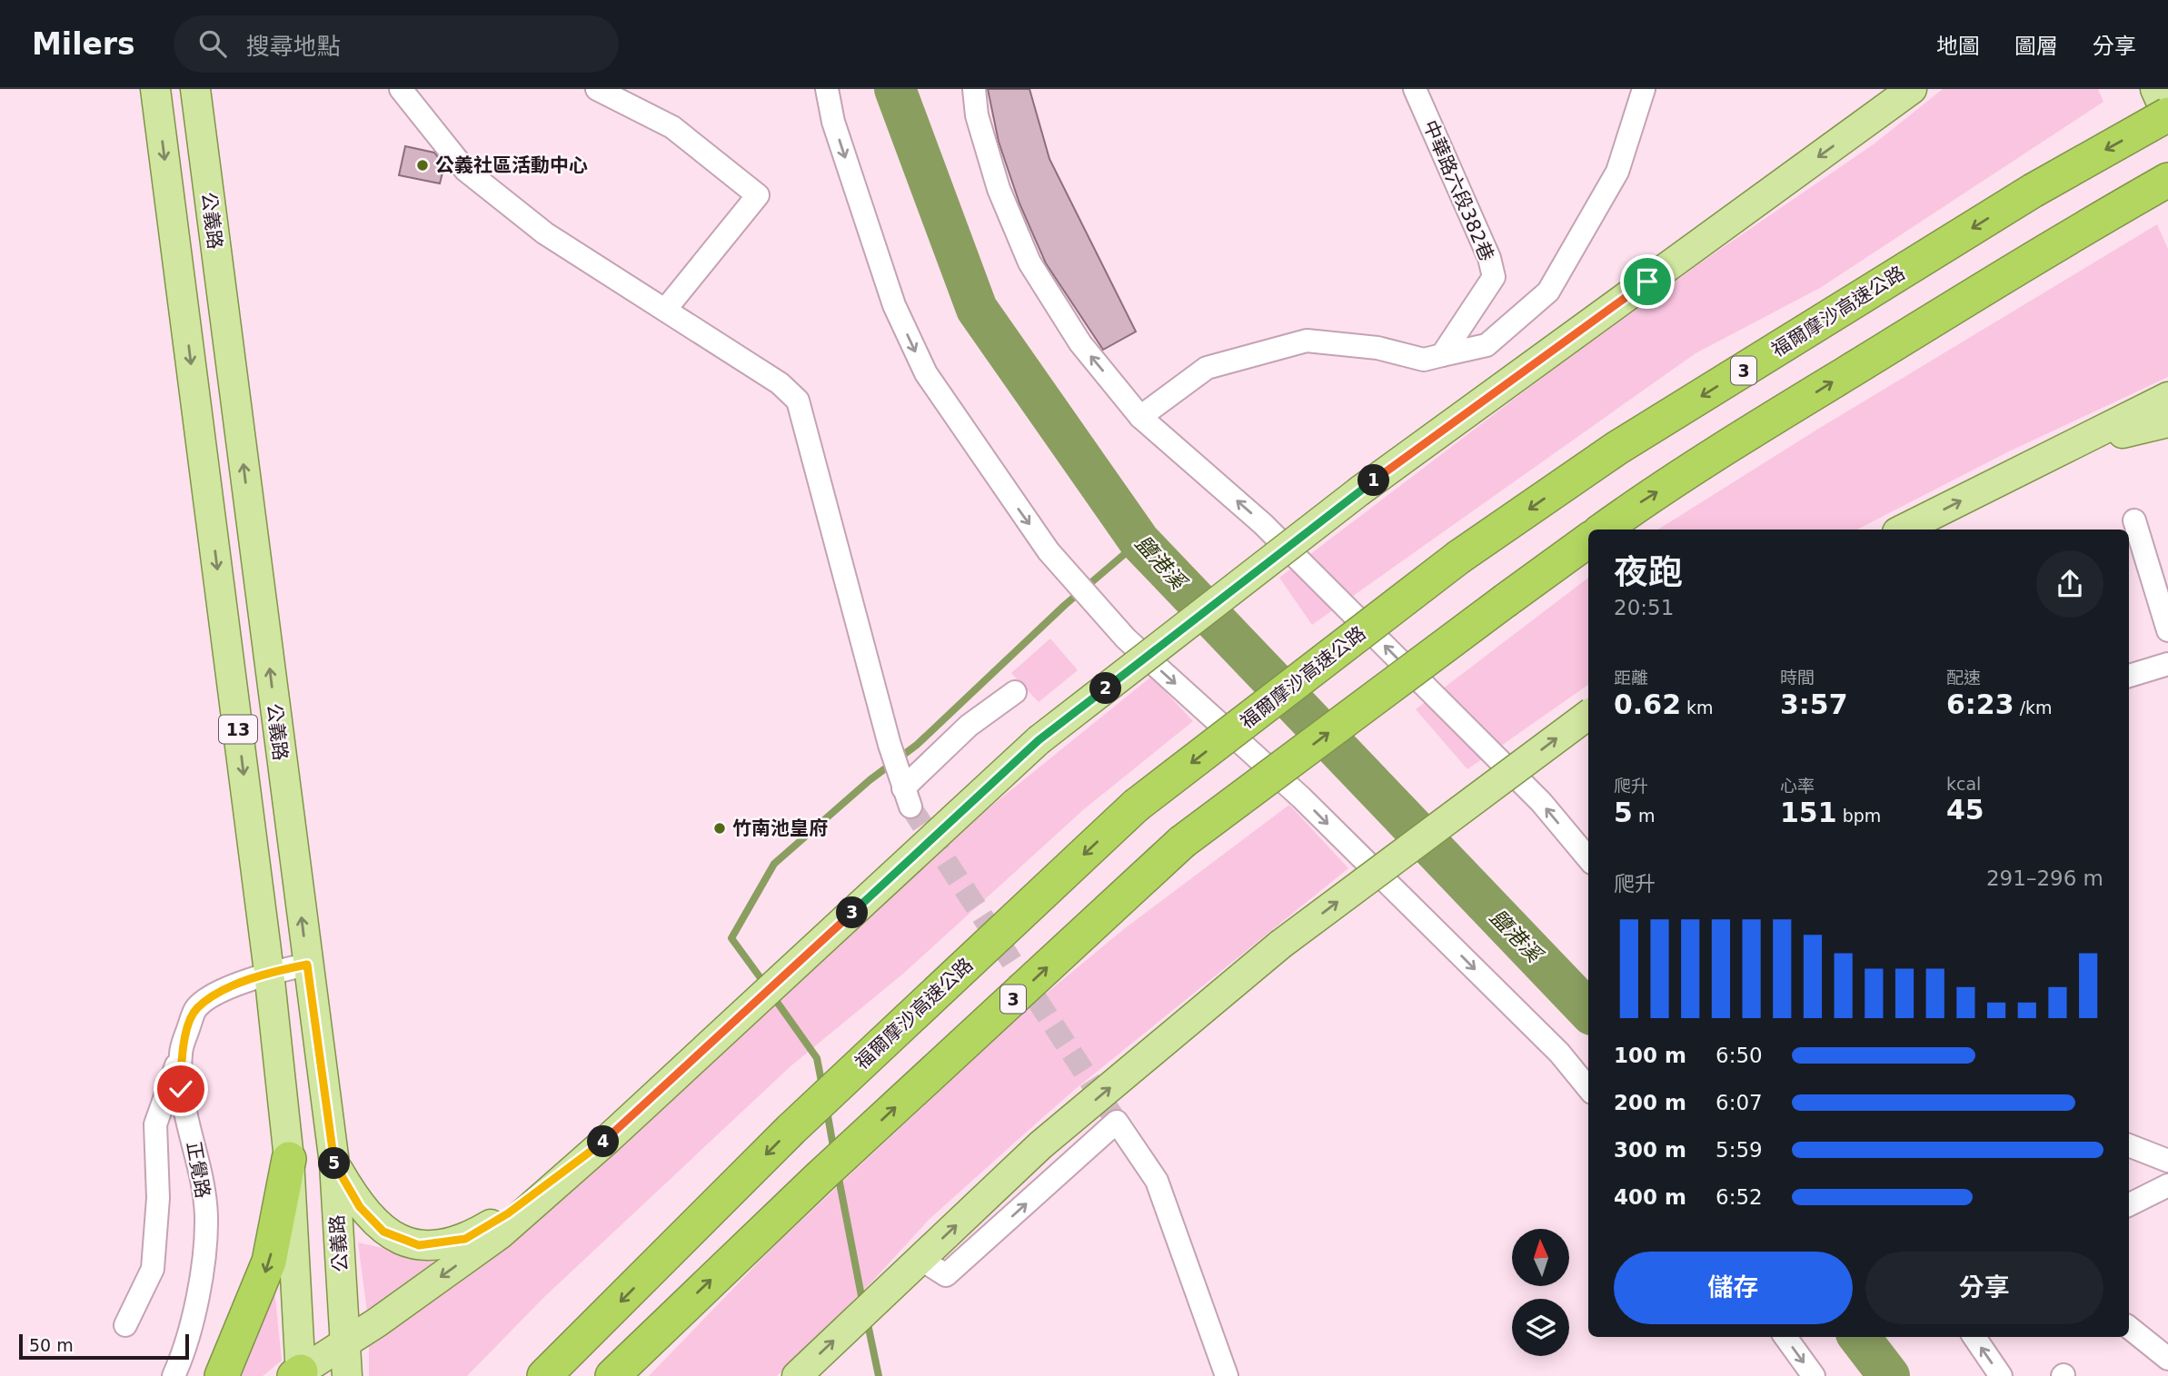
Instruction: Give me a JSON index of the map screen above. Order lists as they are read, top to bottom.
{
  "streets": {
    "highway": ["福爾摩沙高速公路", "3"],
    "main road": ["公義路", "13"],
    "street": ["中華路六段382巷", "正覺路"]
  },
  "crossings": [
    ["公義路", "正覺路"]
  ],
  "water": ["鹽港溪"],
  "places": ["公義社區活動中心", "竹南池皇府"],
  "scale_bar": "50 m",
  "north": "top",
  "page": {
    "header": "Milers",
    "search": "搜尋地點",
    "nav": ["地圖", "圖層", "分享"],
    "pins": [
      "1",
      "2",
      "3",
      "4",
      "5"
    ],
    "heading": ["夜跑", "20:51"],
    "stats": [
      ["距離", "0.62 km"],
      ["時間", "3:57"],
      ["配速", "6:23 /km"],
      ["爬升", "5 m"],
      ["心率", "151 bpm"],
      ["kcal", "45"]
    ],
    "chart": ["爬升", "291–296 m"],
    "list": [
      {
        "name": "100 m",
        "note": "6:50"
      },
      {
        "name": "200 m",
        "note": "6:07"
      },
      {
        "name": "300 m",
        "note": "5:59"
      },
      {
        "name": "400 m",
        "note": "6:52"
      }
    ],
    "buttons": ["儲存", "分享"],
    "scale": "50 m"
  }
}
